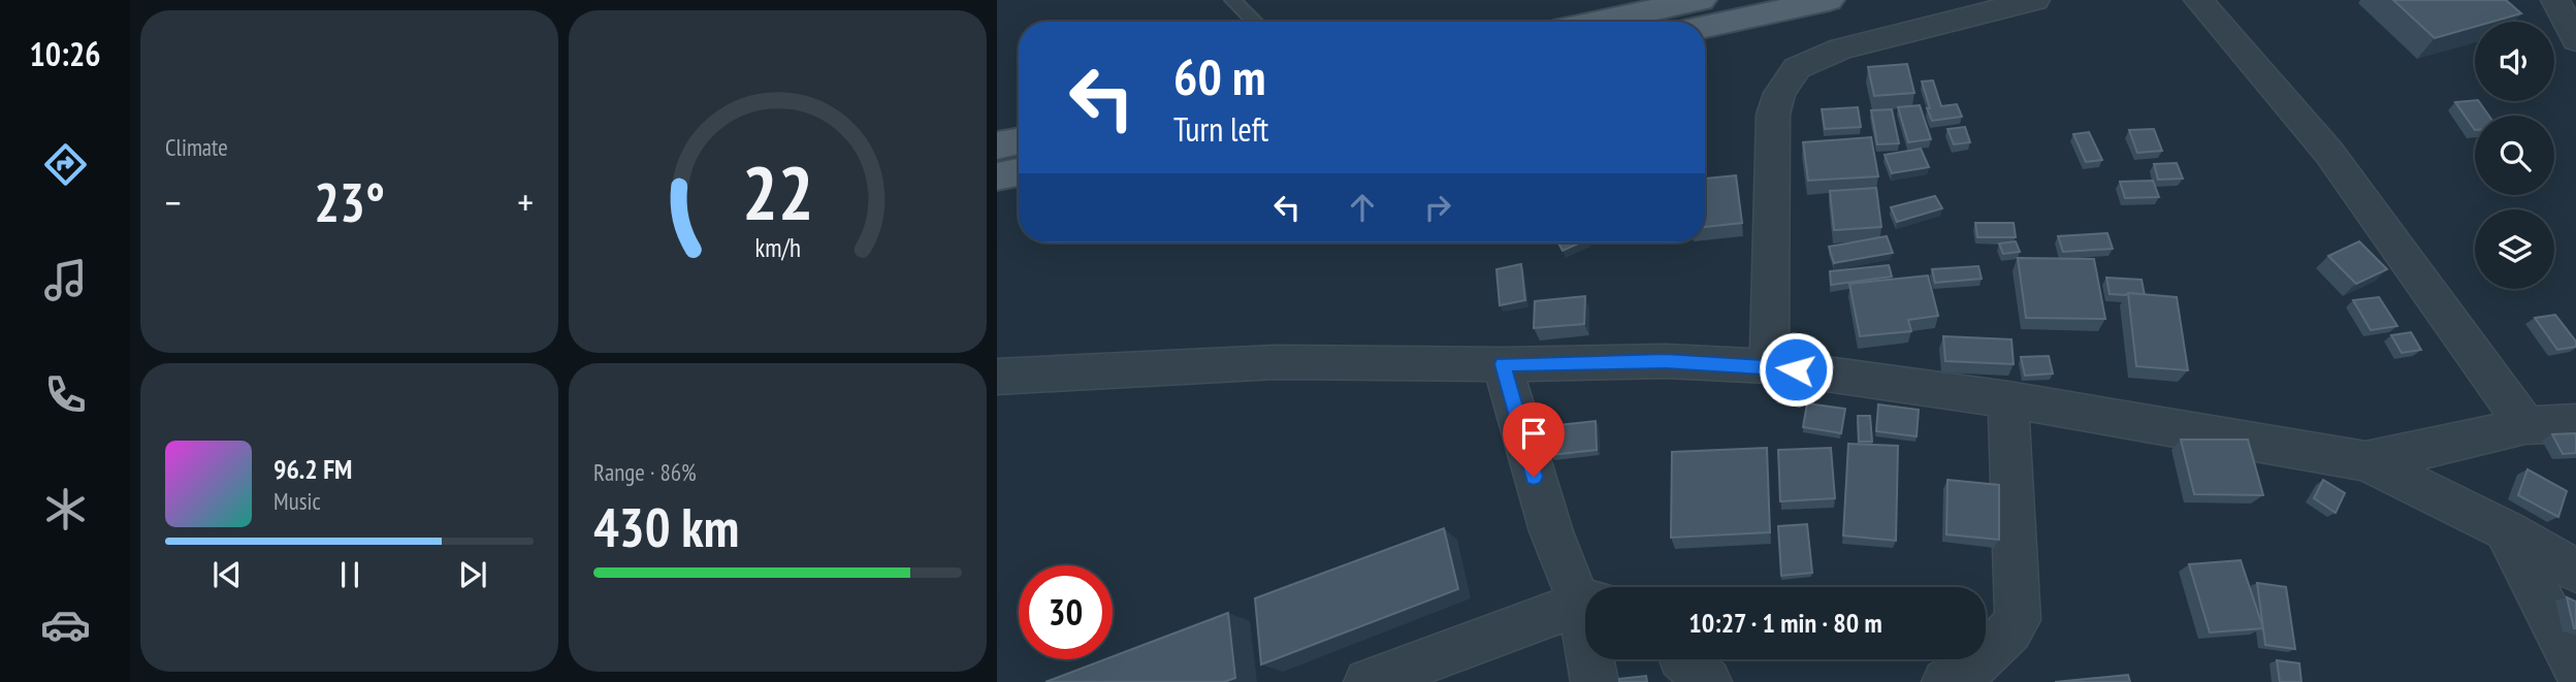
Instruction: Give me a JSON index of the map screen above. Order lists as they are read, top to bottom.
{
  "page": {
    "tabs": "10:26",
    "tile": [
      "Climate",
      ["Range · 86%", "430 km"]
    ],
    "turn": ["60 m", "Turn left"],
    "heat": ["−", "23°", "+"],
    "song": ["96.2 FM", "Music"],
    "limit": "30",
    "trip": "10:27 · 1 min · 80 m",
    "gauge": ["22", "km/h"]
  }
}
